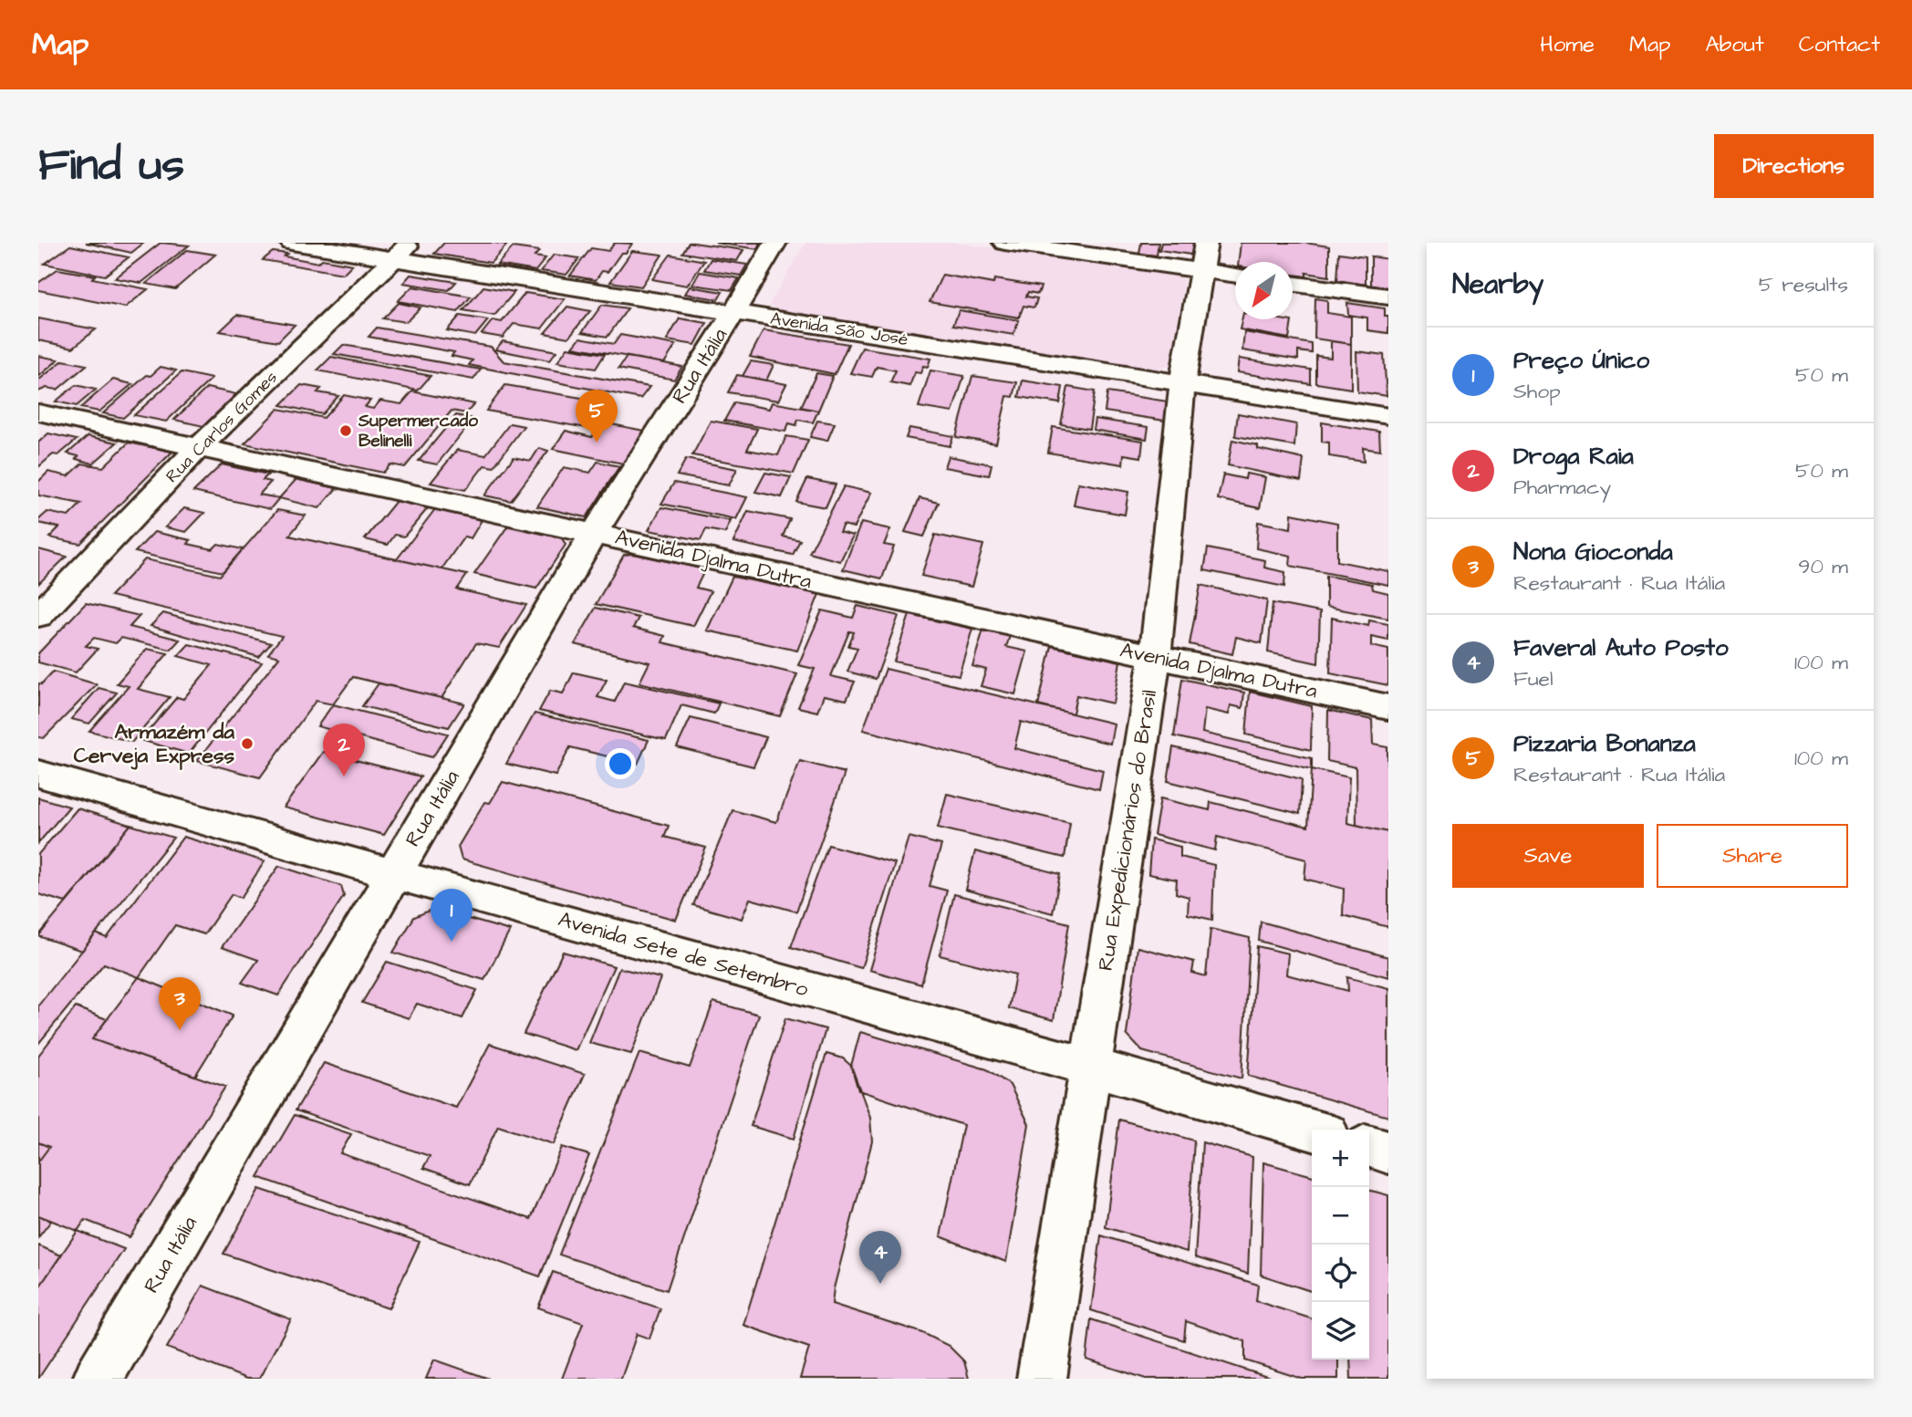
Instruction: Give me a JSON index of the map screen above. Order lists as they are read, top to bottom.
{
  "streets": {
    "street": [
      "Avenida São José",
      "Rua Itália",
      "Rua Carlos Gomes",
      "Avenida Djalma Dutra",
      "Rua Expedicionários do Brasil",
      "Avenida Sete de Setembro"
    ]
  },
  "crossings": [
    ["Avenida São José", "Rua Itália"],
    ["Avenida São José", "Rua Carlos Gomes"],
    ["Avenida São José", "Rua Expedicionários do Brasil"],
    ["Rua Itália", "Avenida Djalma Dutra"],
    ["Rua Itália", "Avenida Sete de Setembro"],
    ["Rua Carlos Gomes", "Avenida Djalma Dutra"],
    ["Avenida Djalma Dutra", "Rua Expedicionários do Brasil"],
    ["Rua Expedicionários do Brasil", "Avenida Sete de Setembro"]
  ],
  "places": ["Supermercado Belinelli", "Armazém da Cerveja Express"],
  "north": "bottom left",
  "page": {
    "header": "Map",
    "nav": [
      "Home",
      "Map",
      "About",
      "Contact"
    ],
    "buttons": [
      "Directions",
      ["Save", "Share"]
    ],
    "title": "Find us",
    "heading": ["Nearby", "5 results"],
    "list": [
      {
        "mark": "1",
        "name": "Preço Único",
        "note": "Shop",
        "value": "50 m"
      },
      {
        "mark": "2",
        "name": "Droga Raia",
        "note": "Pharmacy",
        "value": "50 m"
      },
      {
        "mark": "3",
        "name": "Nona Gioconda",
        "note": "Restaurant · Rua Itália",
        "value": "90 m"
      },
      {
        "mark": "4",
        "name": "Faveral Auto Posto",
        "note": "Fuel",
        "value": "100 m"
      },
      {
        "mark": "5",
        "name": "Pizzaria Bonanza",
        "note": "Restaurant · Rua Itália",
        "value": "100 m"
      }
    ],
    "pins": [
      "5",
      "2",
      "1",
      "3",
      "4"
    ],
    "map_buttons": ["+", "−"]
  }
}
